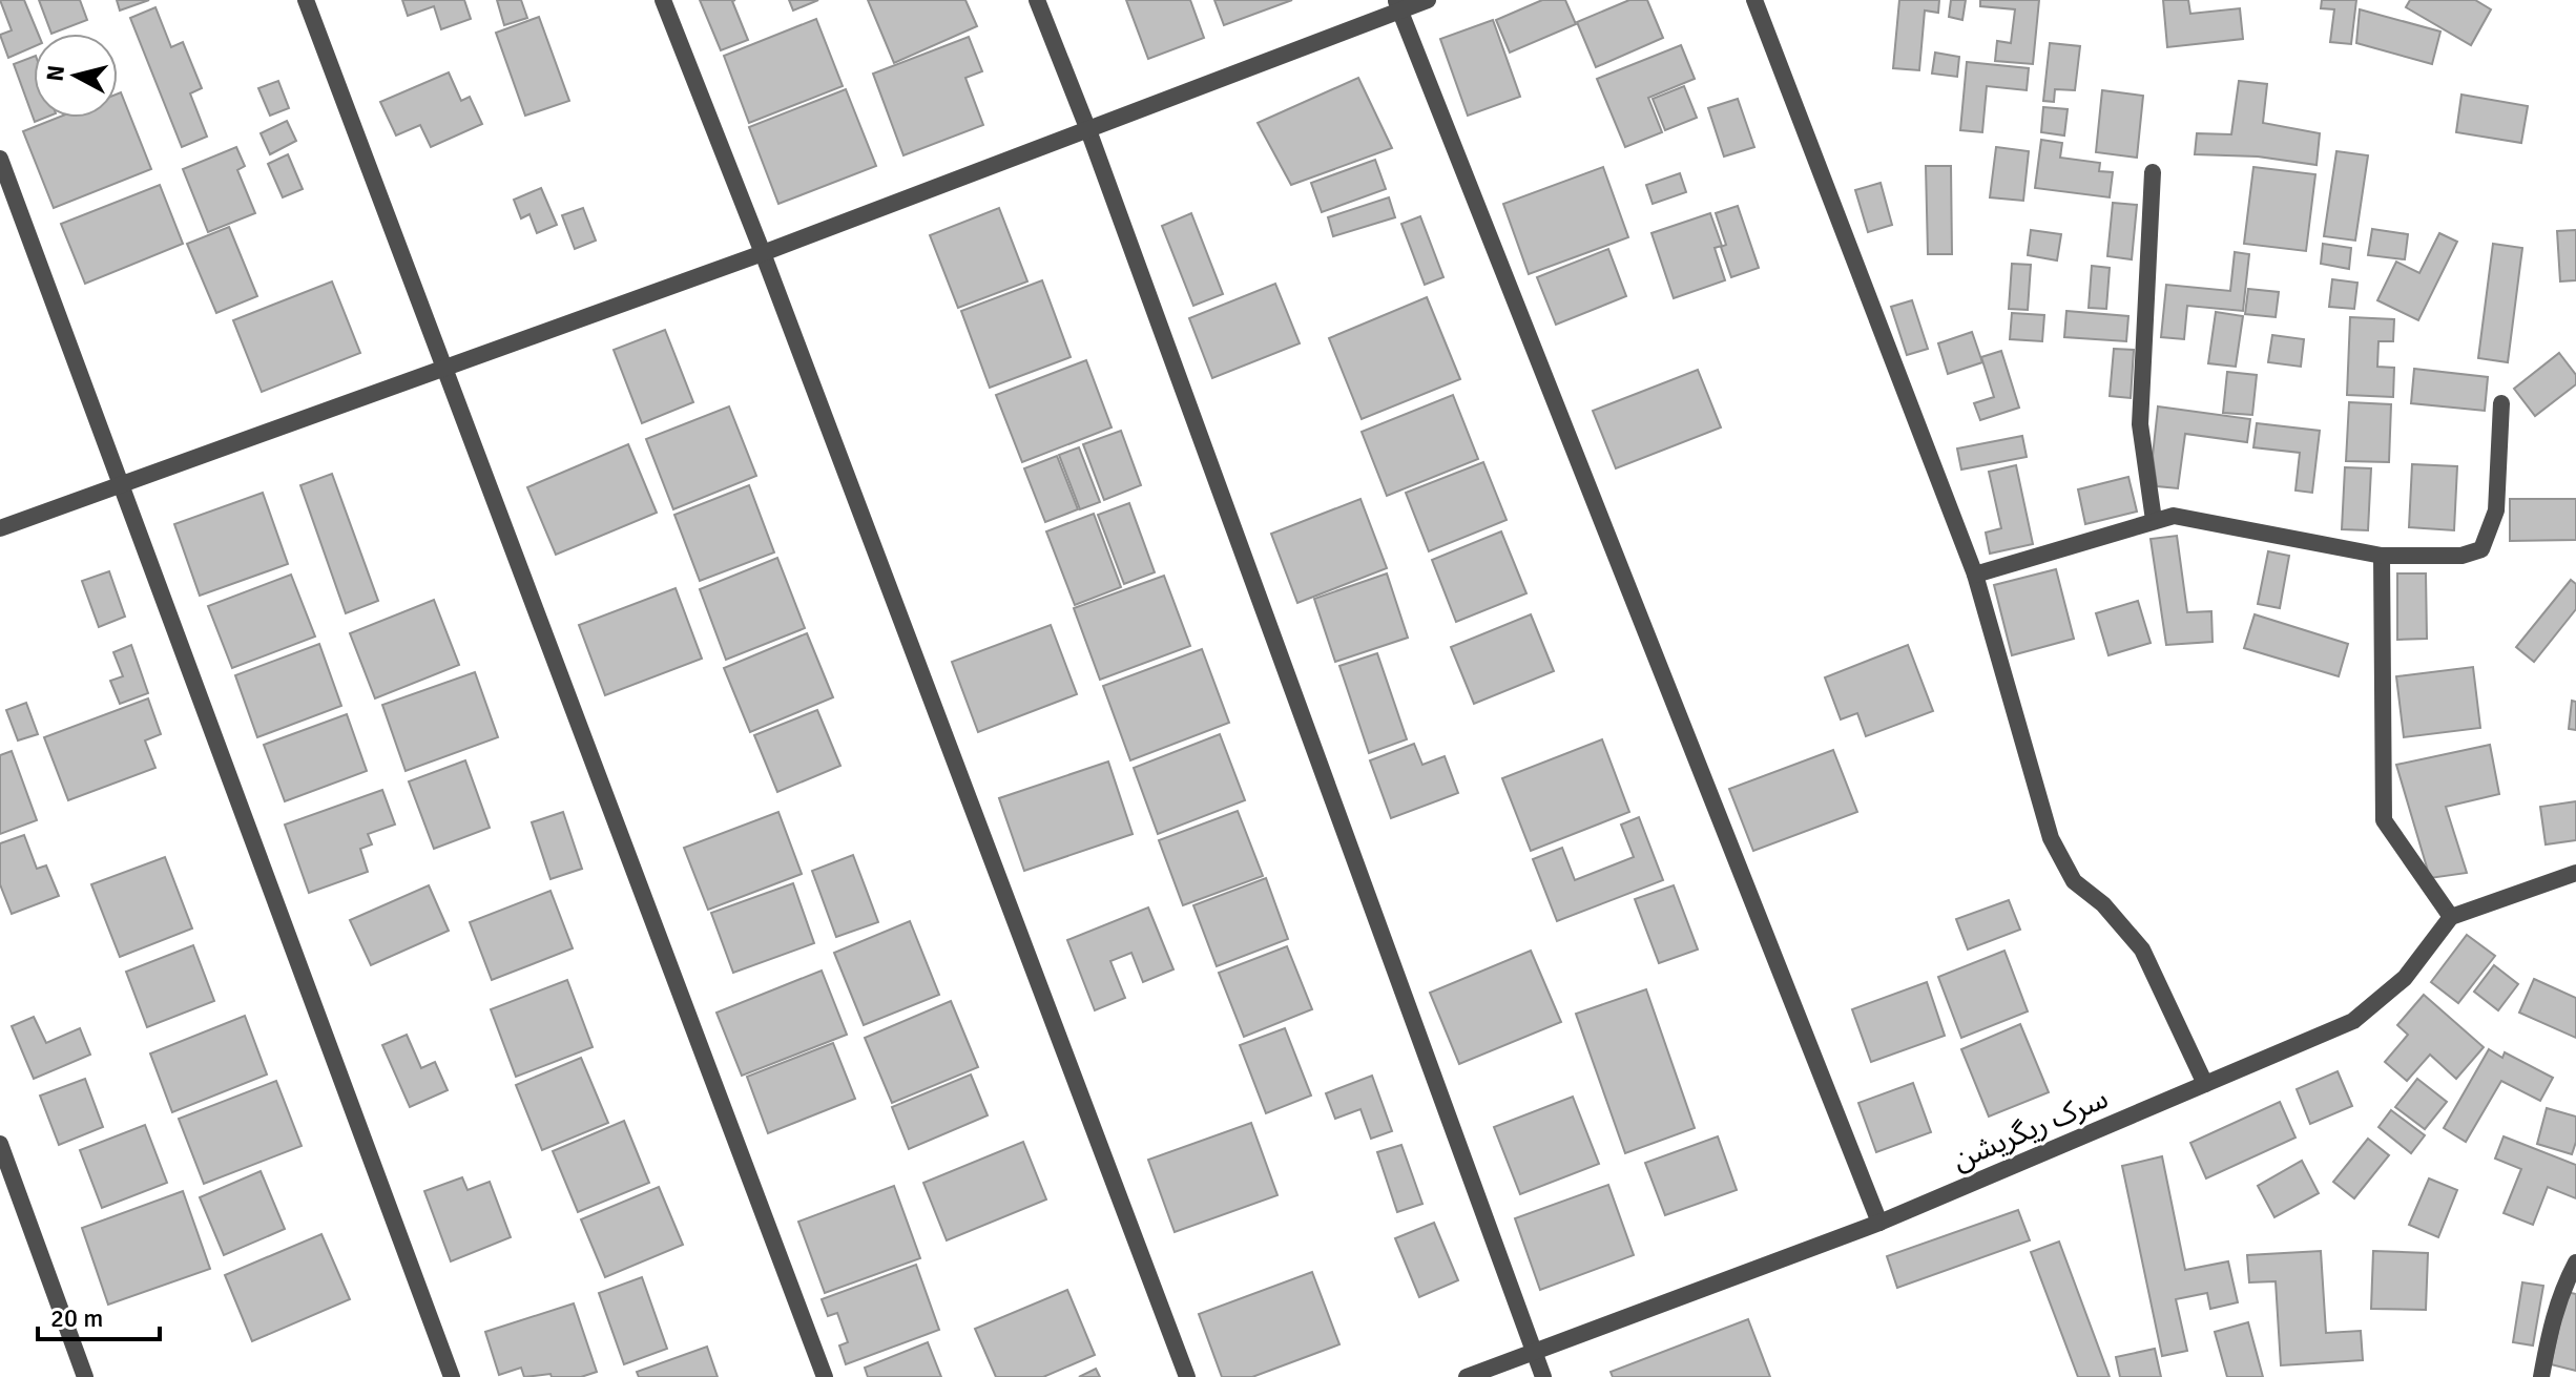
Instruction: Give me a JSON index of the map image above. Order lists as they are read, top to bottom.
{
  "streets": {
    "street": ["سرک ریگریشن"]
  },
  "scale_bar": "20 m",
  "north": "left"
}
